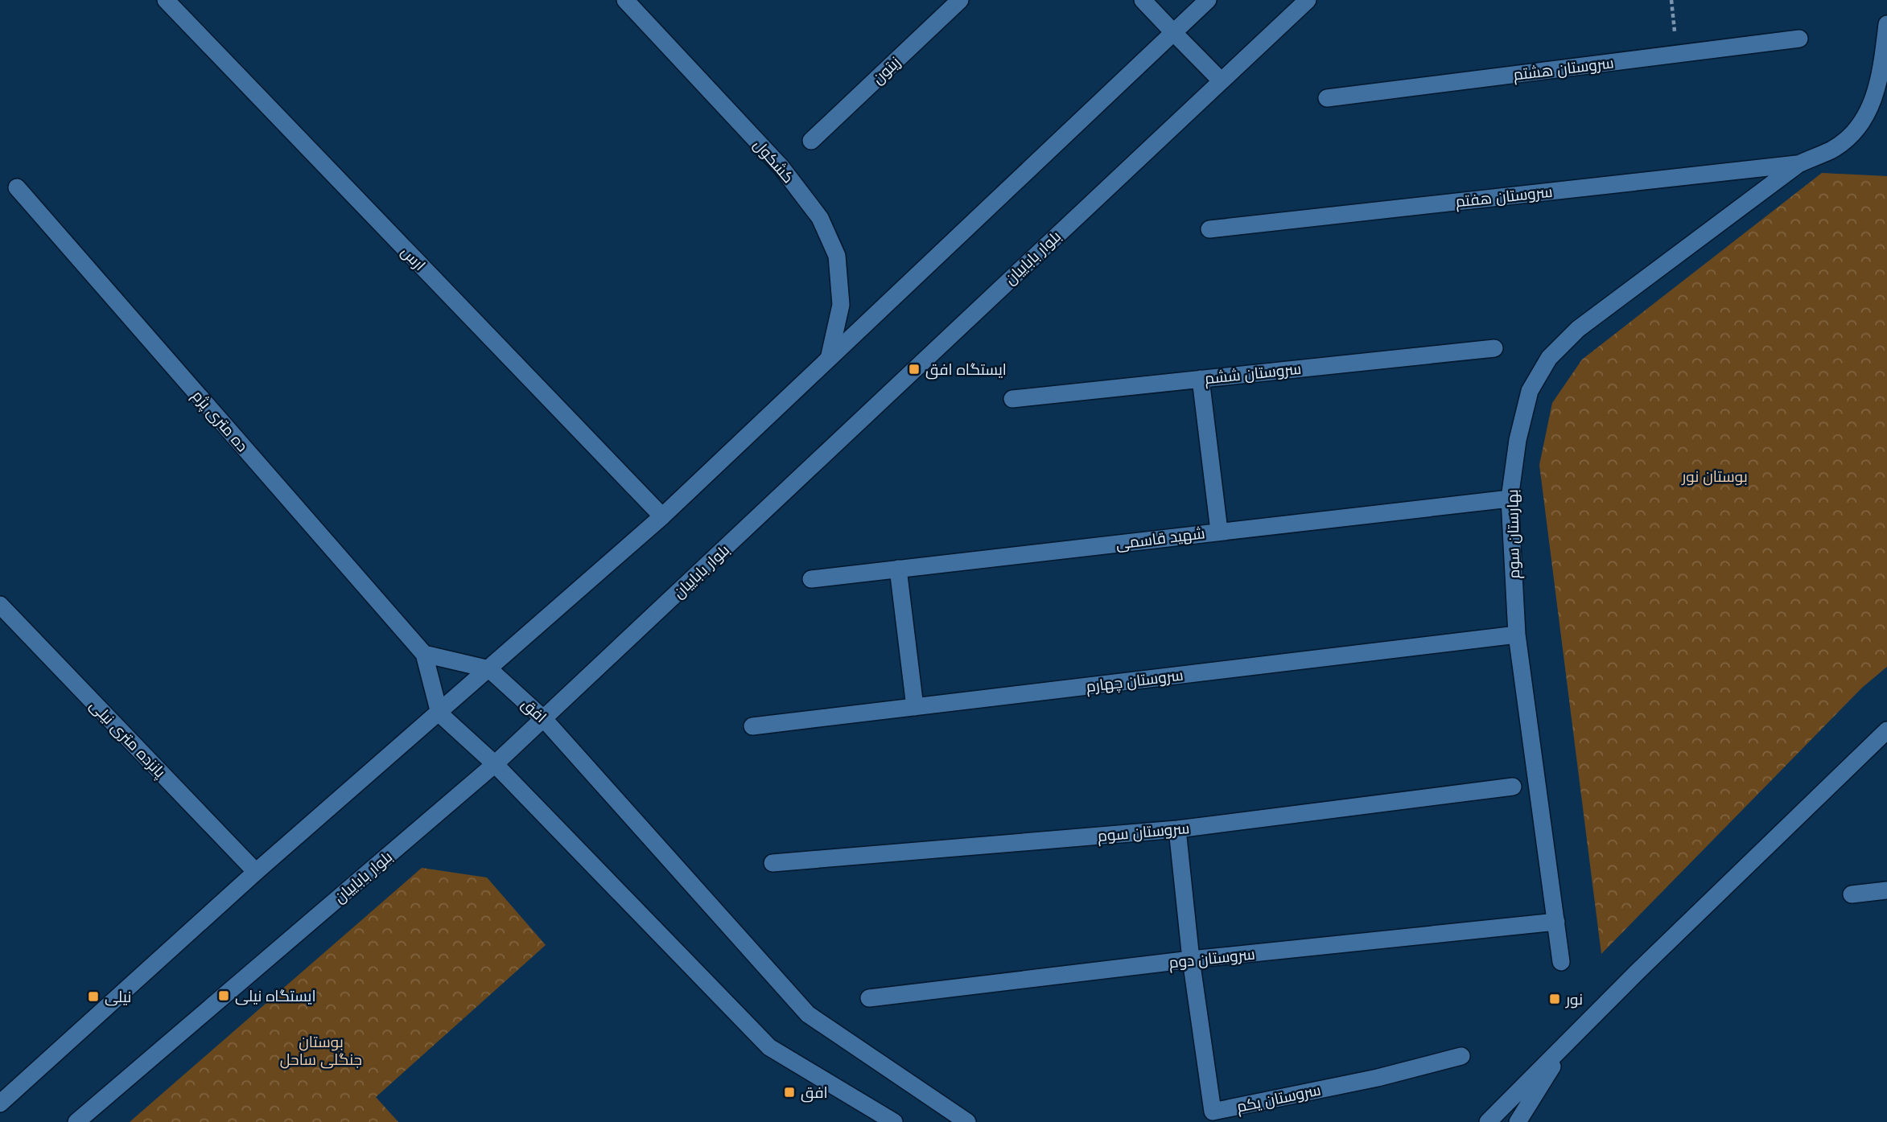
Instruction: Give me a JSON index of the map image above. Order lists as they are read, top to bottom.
{
  "streets": {
    "street": [
      "سروستان هشتم",
      "زیتون",
      "کشکول",
      "سروستان هفتم",
      "بلوار باباییان",
      "ارس",
      "سروستان ششم",
      "ده متری پژم",
      "بهارستان سوم",
      "شهید قاسمی",
      "سروستان چهارم",
      "افق",
      "پانزده متری نیلی",
      "سروستان سوم",
      "سروستان دوم",
      "سروستان یکم"
    ]
  },
  "crossings": [
    ["سروستان هفتم", "بهارستان سوم"],
    ["بلوار باباییان", "افق"],
    ["بهارستان سوم", "شهید قاسمی"],
    ["بهارستان سوم", "سروستان چهارم"],
    ["بهارستان سوم", "سروستان دوم"],
    ["سروستان دوم", "سروستان یکم"]
  ],
  "parks": ["بوستان نور", "بوستان جنگلی ساحل"],
  "places": {
    "transit": [
      "ایستگاه افق",
      "ایستگاه نیلی",
      "نیلی",
      "نور",
      "افق"
    ]
  }
}
